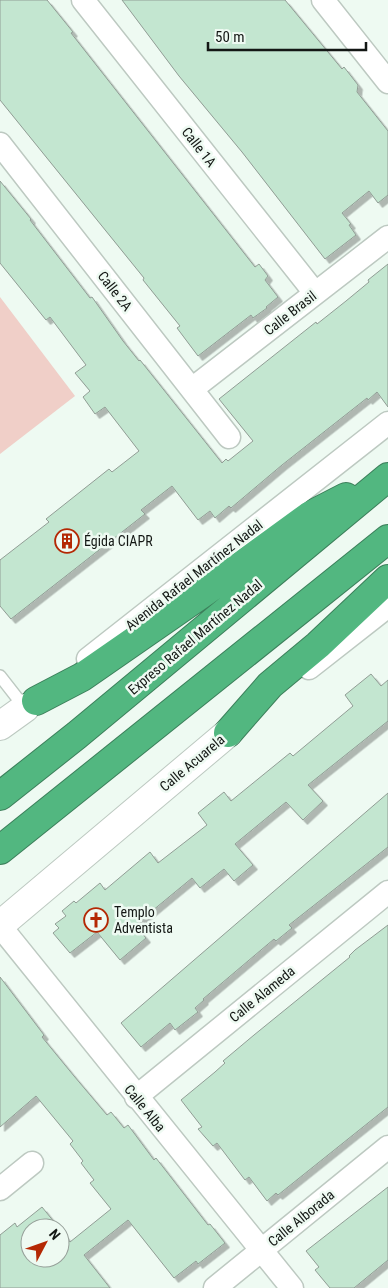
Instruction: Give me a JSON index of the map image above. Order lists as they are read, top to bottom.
{
  "streets": {
    "highway": ["Expreso Rafael Martínez Nadal"],
    "street": [
      "Calle 1A",
      "Calle 2A",
      "Calle Brasil",
      "Avenida Rafael Martínez Nadal",
      "Calle Acuarela",
      "Calle Alameda",
      "Calle Alba",
      "Calle Alborada"
    ]
  },
  "crossings": [
    ["Calle 1A", "Calle Brasil"],
    ["Calle 2A", "Calle Brasil"],
    ["Calle Acuarela", "Calle Alba"],
    ["Calle Alameda", "Calle Alba"],
    ["Calle Alba", "Calle Alborada"]
  ],
  "places": {
    "building": ["Égida CIAPR"],
    "church": ["Templo Adventista"]
  },
  "scale_bar": "50 m",
  "north": "top right"
}
